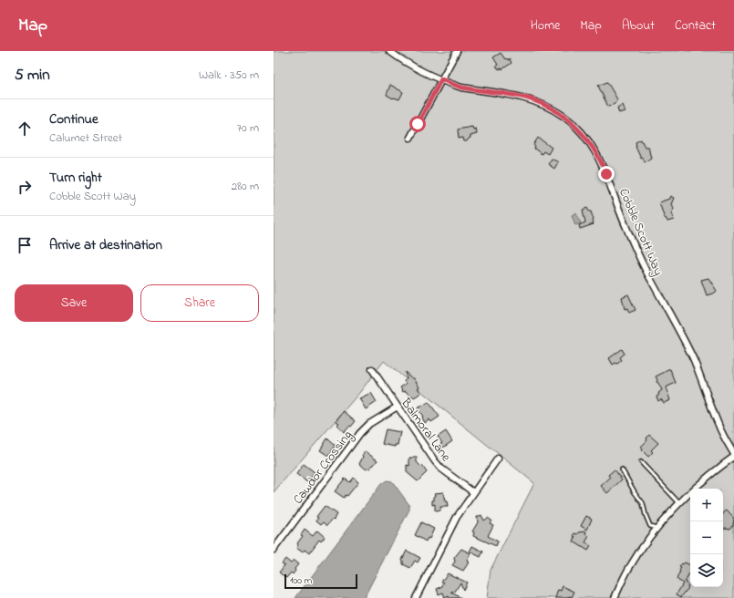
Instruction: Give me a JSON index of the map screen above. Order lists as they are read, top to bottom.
{
  "streets": {
    "street": ["Cobble Scott Way", "Balmoral Lane", "Cawdor Crossing"]
  },
  "crossings": [
    ["Balmoral Lane", "Cawdor Crossing"]
  ],
  "scale_bar": "100 m",
  "page": {
    "header": "Map",
    "nav": [
      "Home",
      "Map",
      "About",
      "Contact"
    ],
    "heading": ["5 min", "Walk · 350 m"],
    "list": [
      ["Continue", "Calumet Street", "70 m"],
      ["Turn right", "Cobble Scott Way", "280 m"],
      "Arrive at destination"
    ],
    "buttons": ["Save", "Share"],
    "map_buttons": ["+", "−"],
    "scale": "100 m"
  }
}
